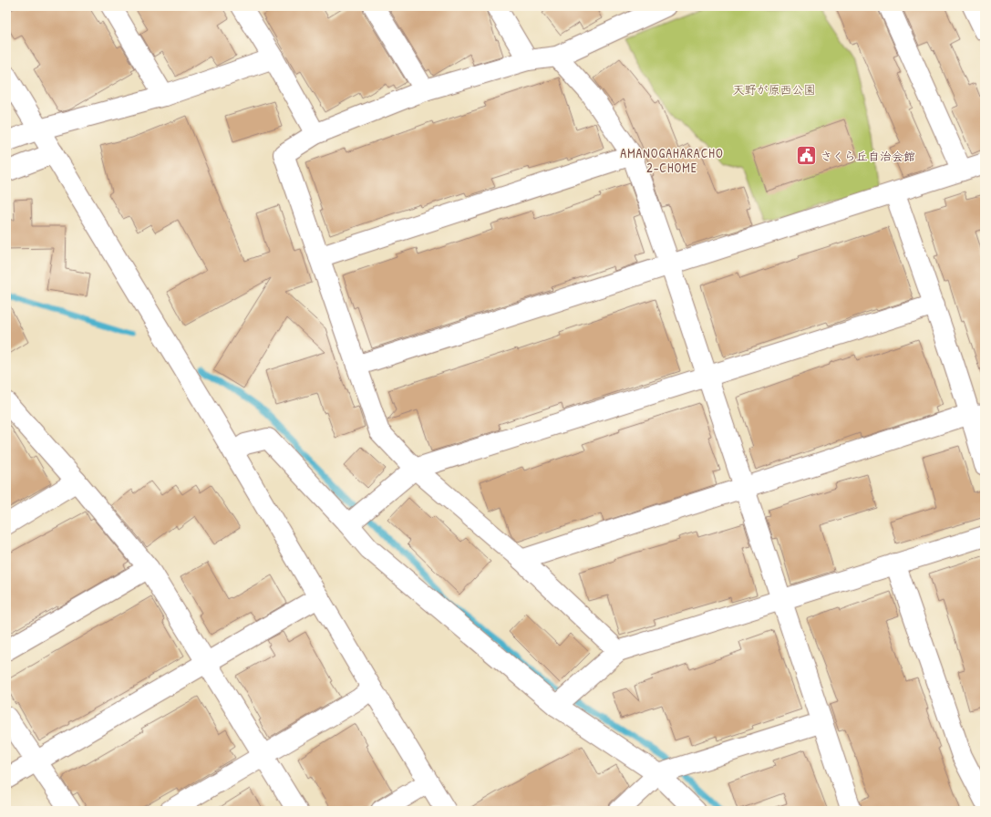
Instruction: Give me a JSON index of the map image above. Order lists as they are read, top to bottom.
{
  "districts": ["AMANOGAHARACHO 2-CHOME"],
  "parks": ["天野が原西公園"],
  "places": {
    "public building": ["さくら丘自治会館"]
  }
}
